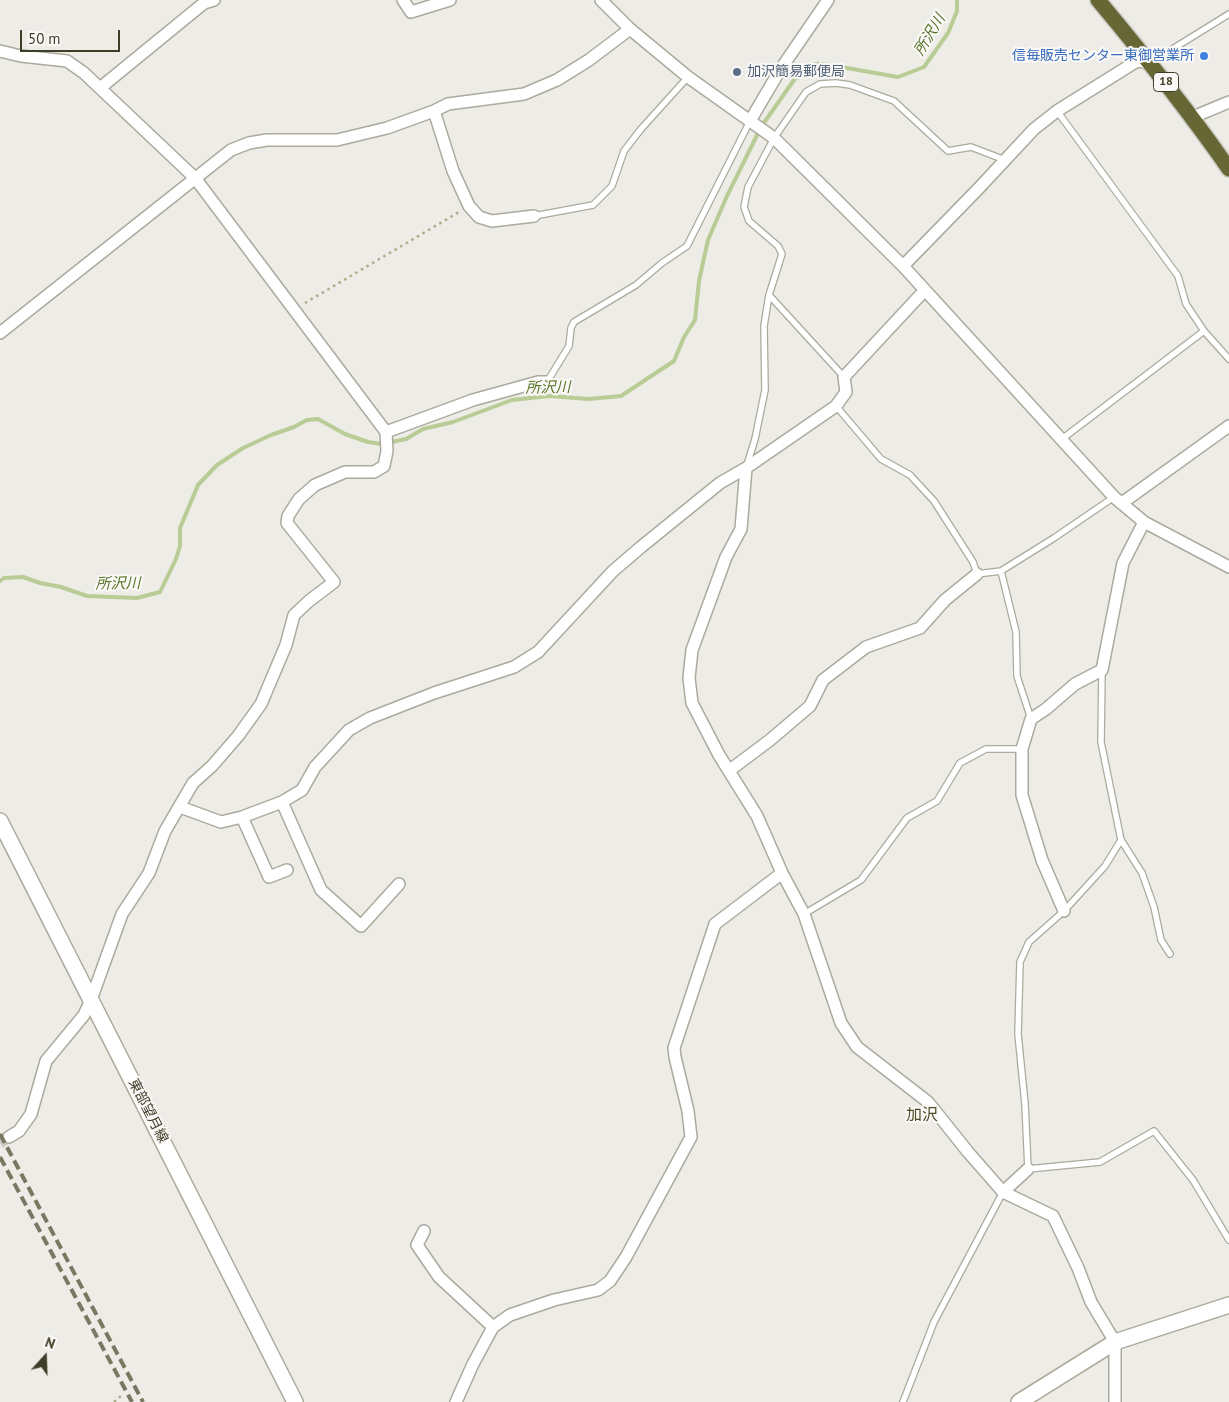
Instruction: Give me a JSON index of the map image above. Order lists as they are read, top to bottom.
{
  "streets": {
    "highway": ["18"],
    "main road": ["東部望月線"]
  },
  "districts": ["加沢"],
  "water": ["所沢川"],
  "places": ["信毎販売センター東御営業所", "加沢簡易郵便局"],
  "scale_bar": "50 m",
  "north": "top"
}
